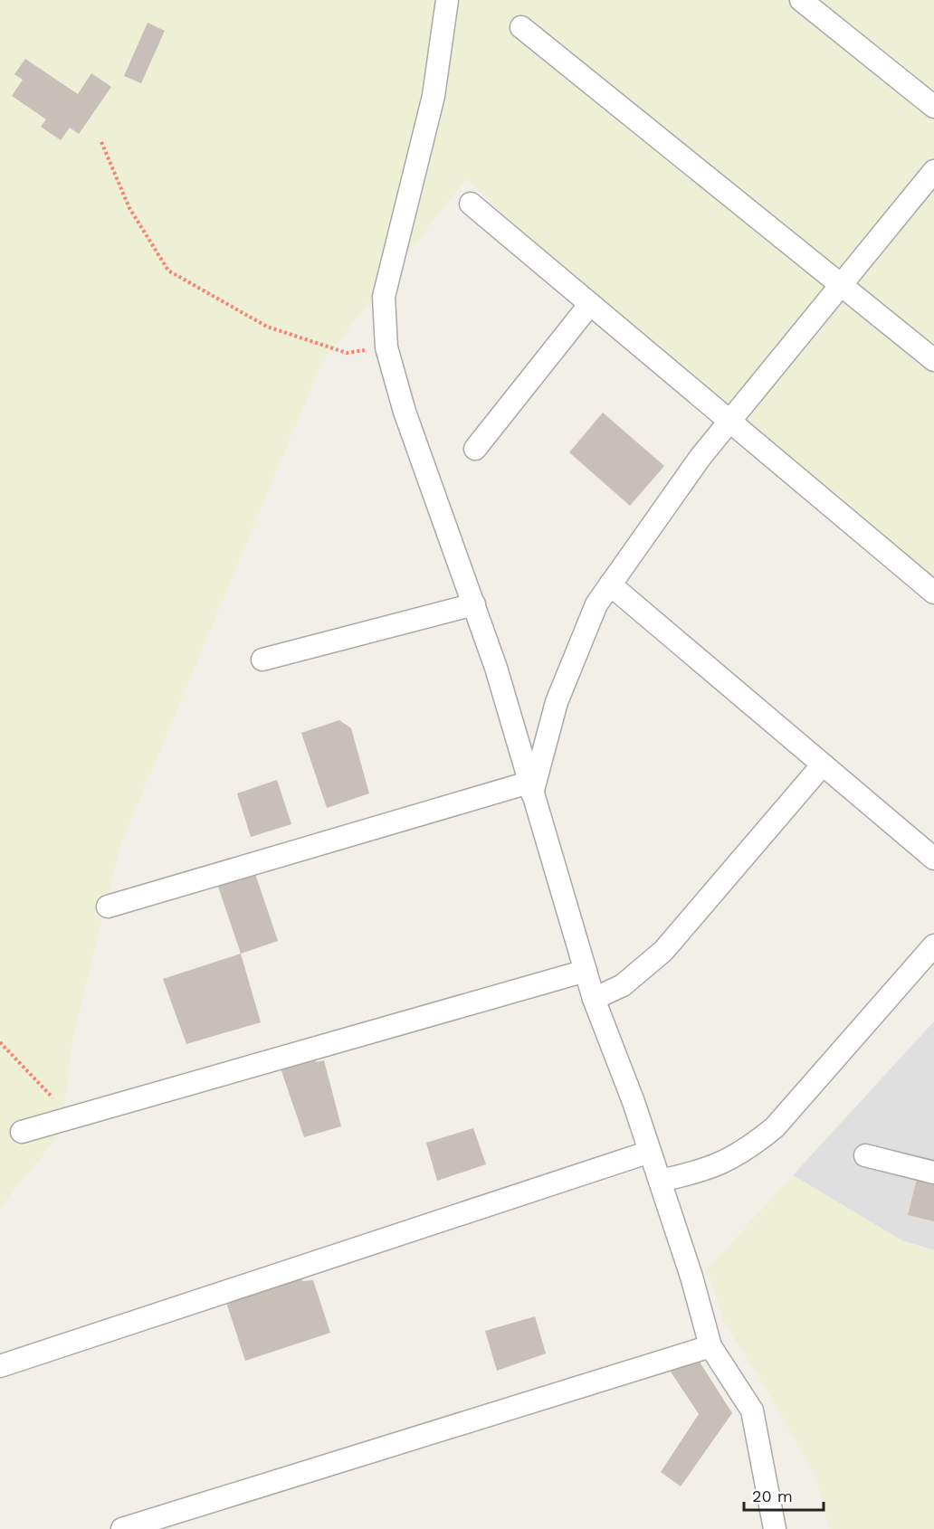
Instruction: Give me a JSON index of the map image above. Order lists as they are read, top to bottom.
{
  "scale_bar": "20 m"
}
